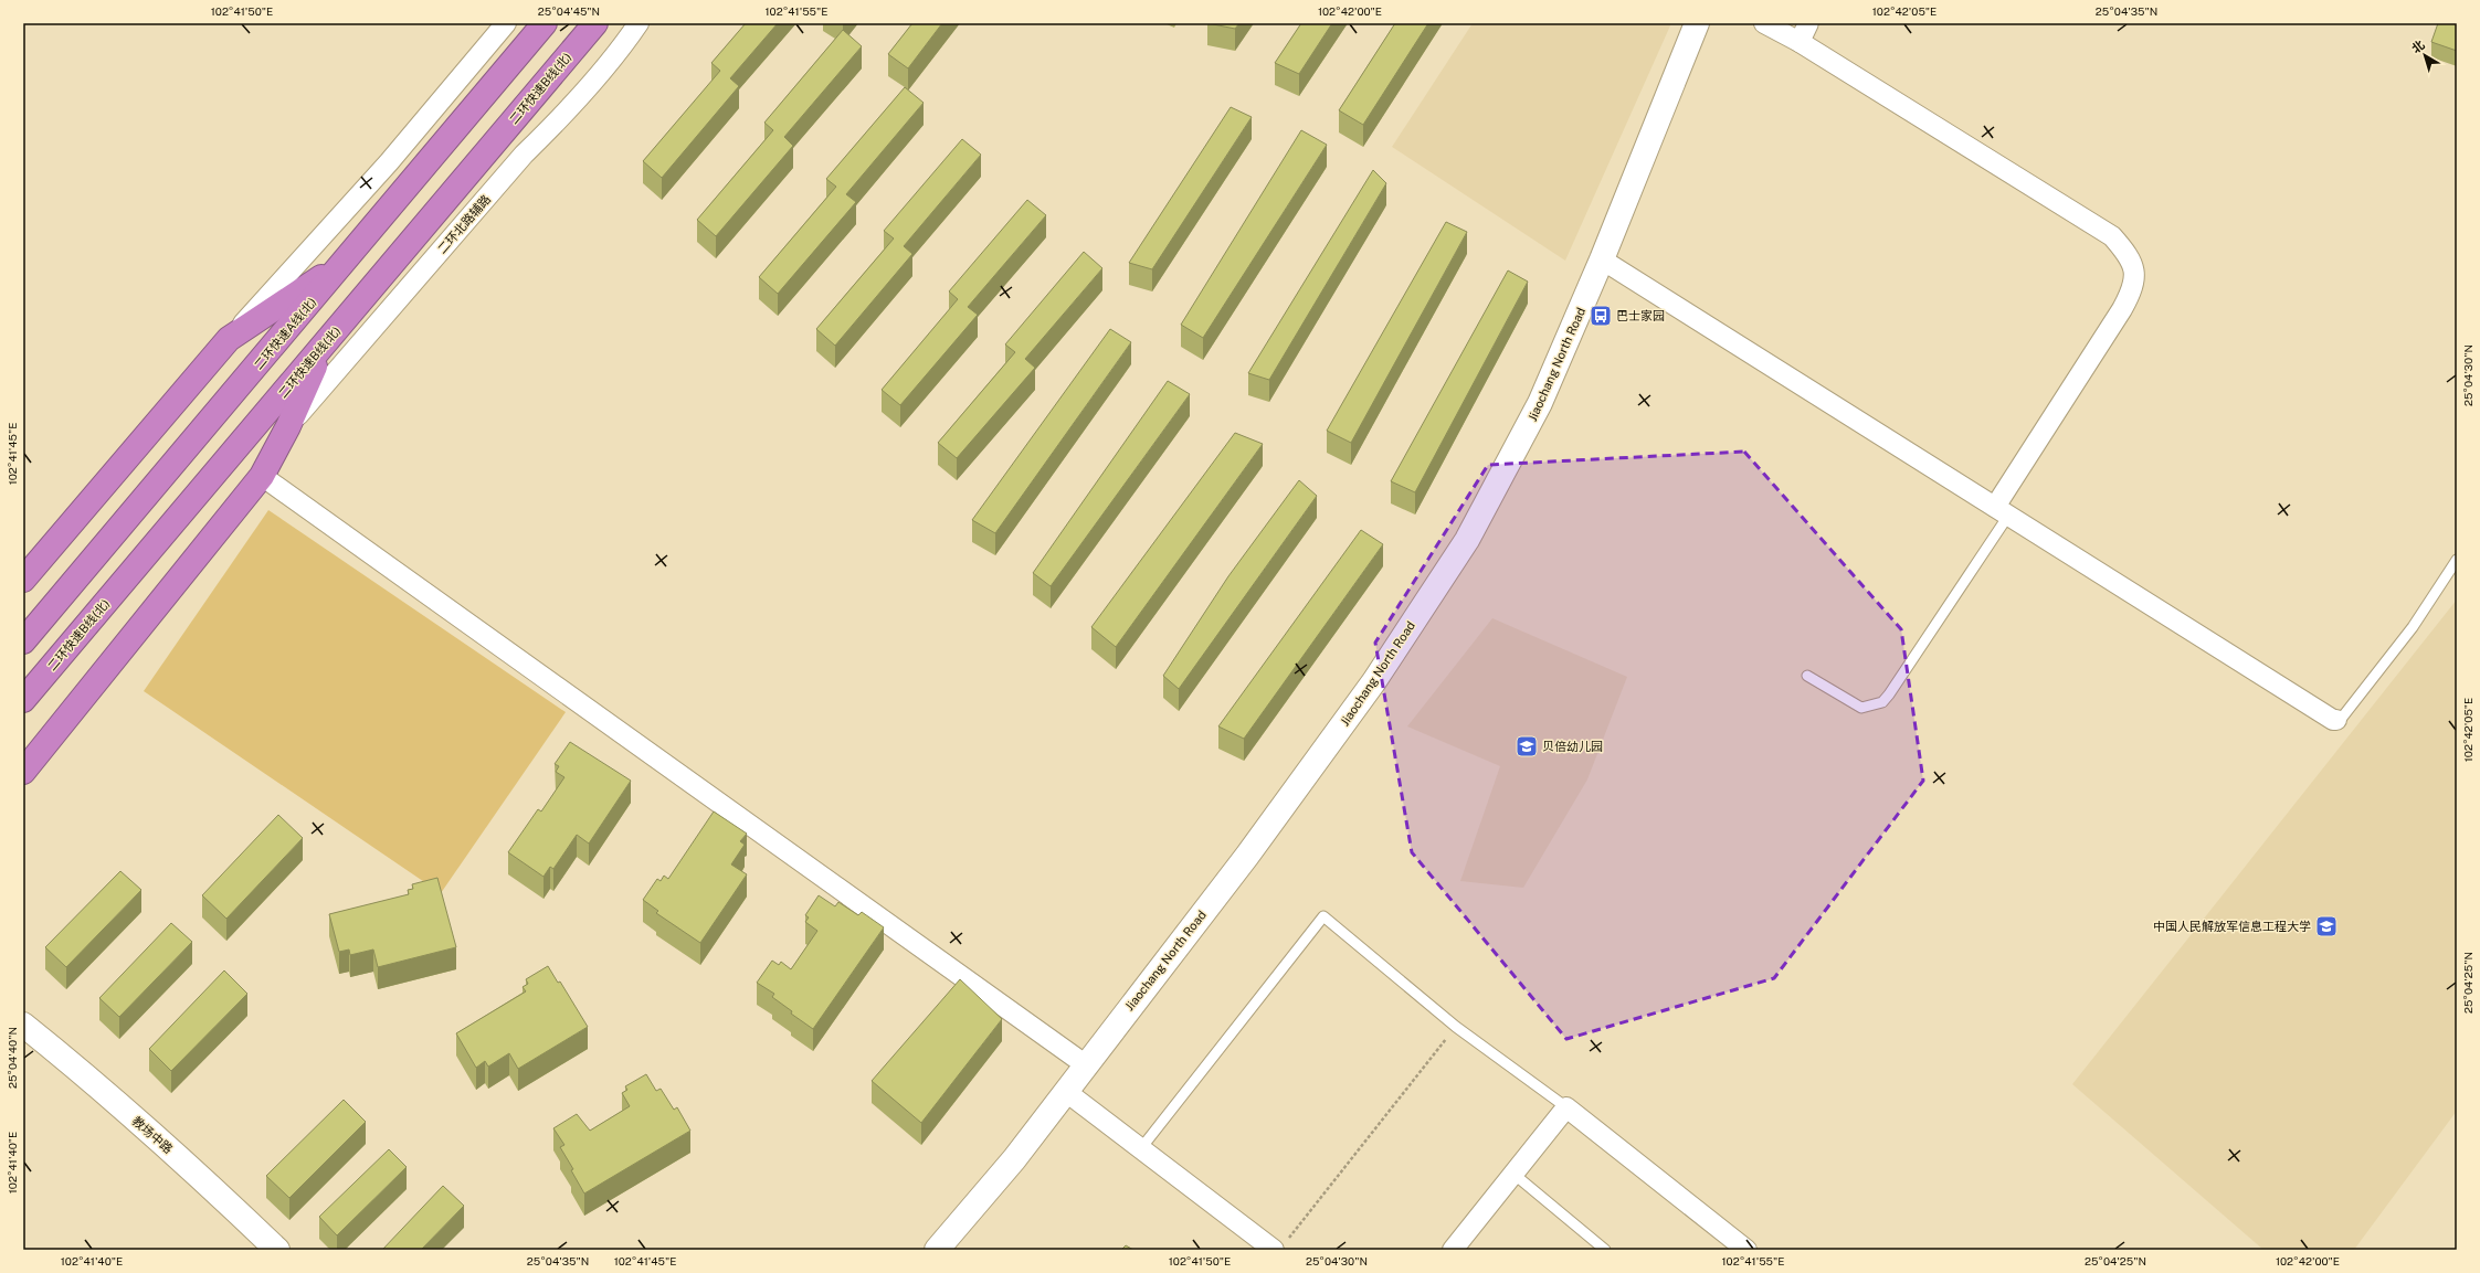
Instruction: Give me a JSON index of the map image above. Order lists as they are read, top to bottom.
{
  "streets": {
    "highway": ["二环快速B线(北)", "二环快速A线(北)"],
    "street": ["二环北路辅路", "Jiaochang North Road", "教场中路"]
  },
  "places": {
    "bus stop": ["巴士家园"],
    "school or university": ["贝倍幼儿园", "中国人民解放军信息工程大学"]
  },
  "north": "top left",
  "coordinates": [
    "102°41'50\"E",
    "25°04'45\"N",
    "102°41'55\"E",
    "102°42'00\"E",
    "102°42'05\"E",
    "25°04'35\"N",
    "25°04'30\"N",
    "102°41'45\"E",
    "25°04'25\"N",
    "25°04'40\"N",
    "102°41'40\"E"
  ]
}
